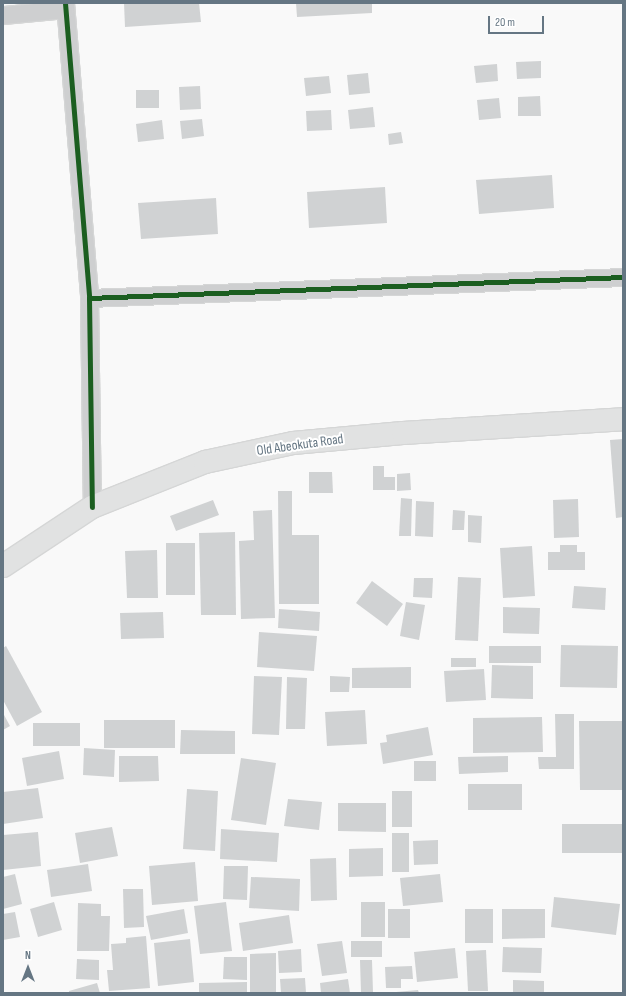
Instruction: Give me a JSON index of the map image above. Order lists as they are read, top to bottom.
{
  "streets": {
    "highway": ["Old Abeokuta Road"]
  },
  "scale_bar": "20 m",
  "north": "top"
}
